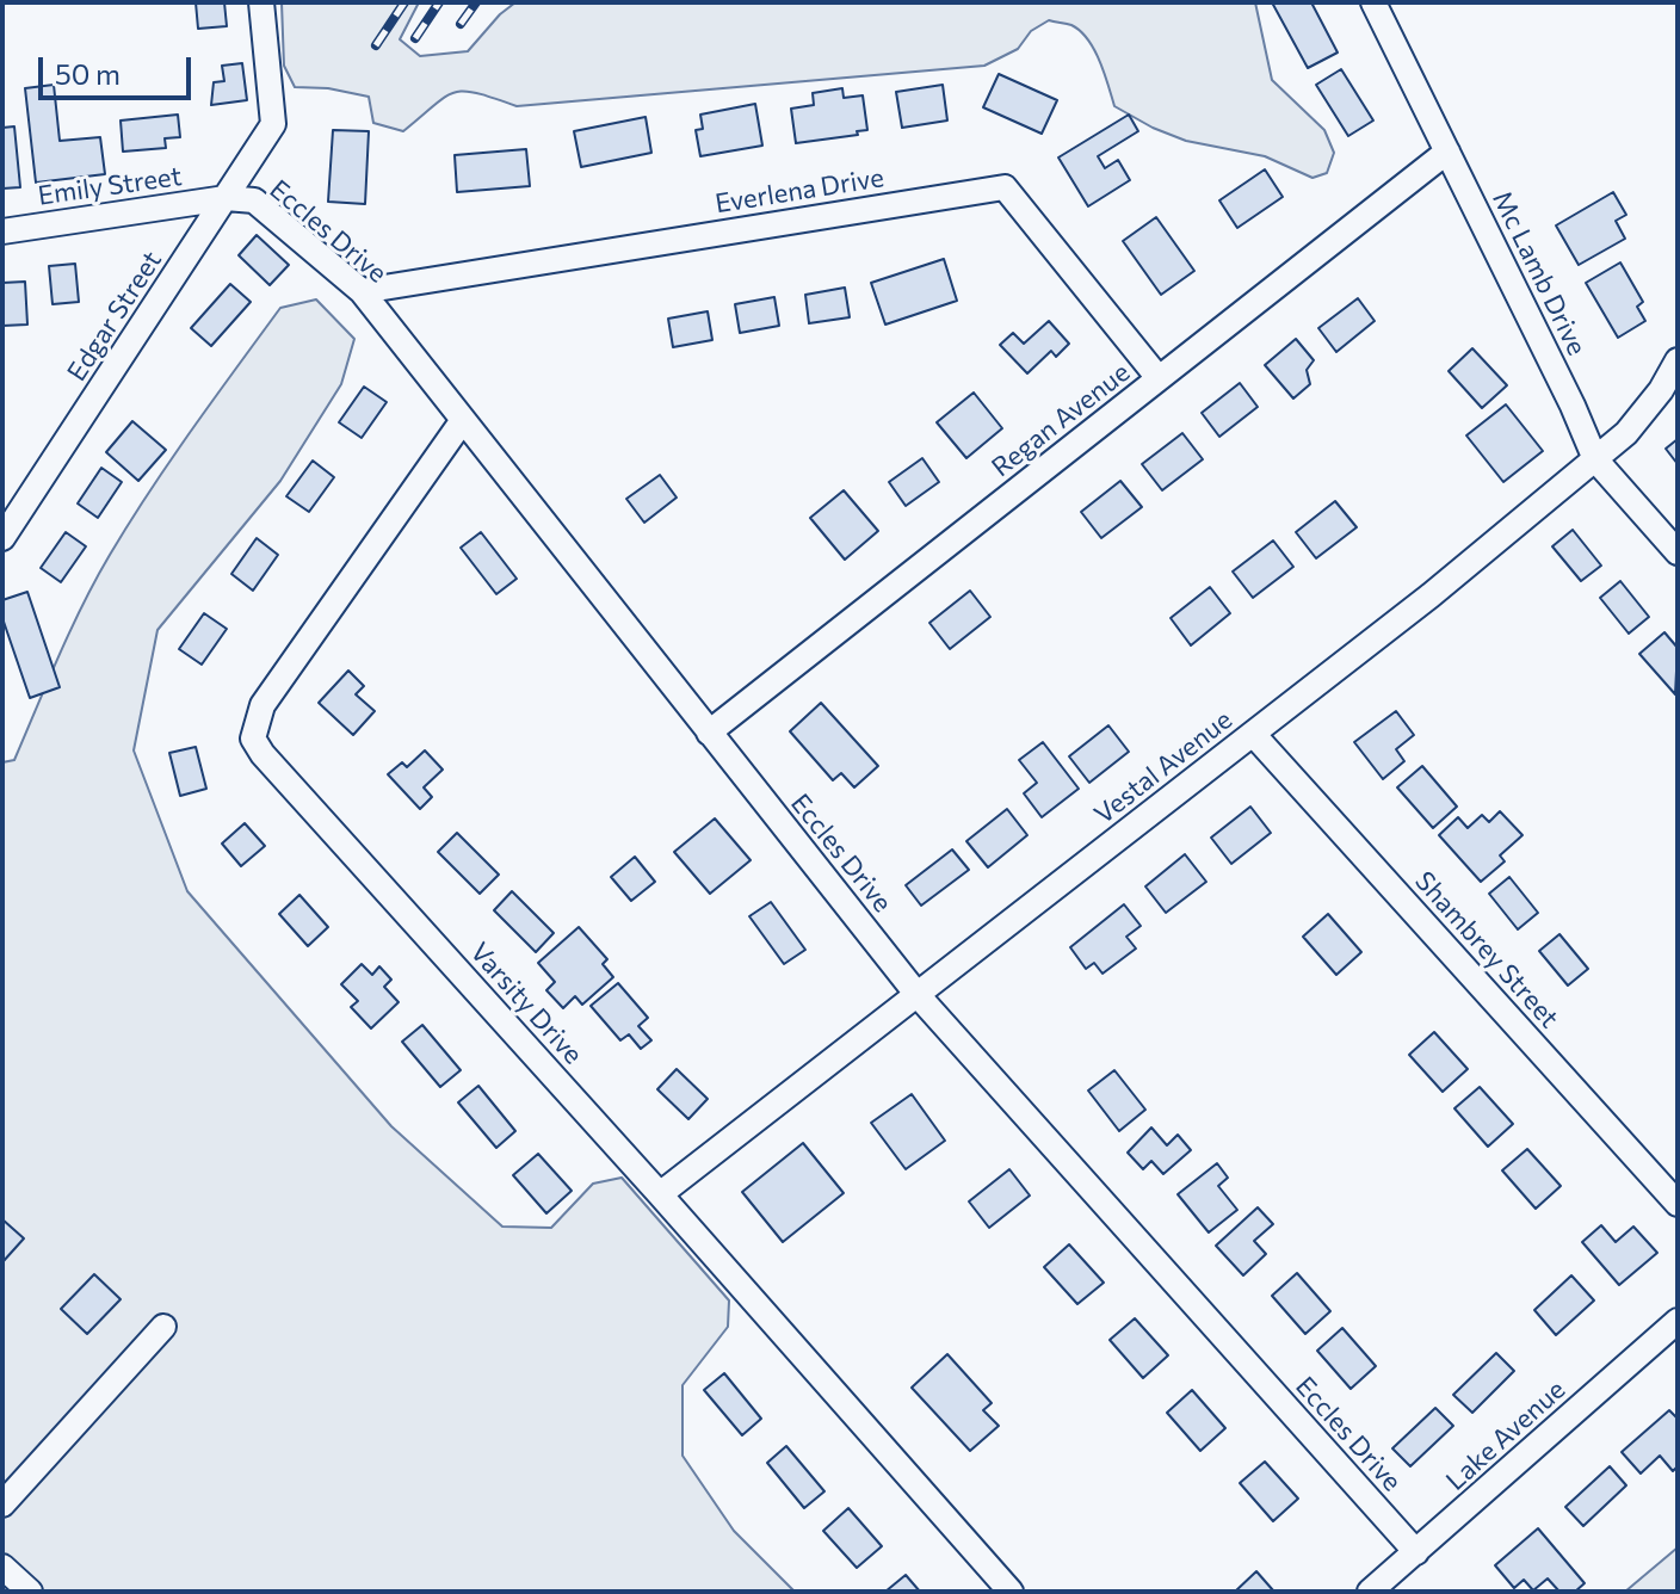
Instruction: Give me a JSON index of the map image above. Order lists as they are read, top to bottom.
{
  "streets": {
    "street": [
      "Emily Street",
      "Everlena Drive",
      "Eccles Drive",
      "Mc Lamb Drive",
      "Edgar Street",
      "Regan Avenue",
      "Vestal Avenue",
      "Shambrey Street",
      "Varsity Drive",
      "Lake Avenue"
    ]
  },
  "crossings": [
    ["Emily Street", "Eccles Drive"],
    ["Emily Street", "Edgar Street"],
    ["Everlena Drive", "Eccles Drive"],
    ["Everlena Drive", "Regan Avenue"],
    ["Eccles Drive", "Edgar Street"],
    ["Eccles Drive", "Regan Avenue"],
    ["Eccles Drive", "Vestal Avenue"],
    ["Eccles Drive", "Varsity Drive"],
    ["Eccles Drive", "Lake Avenue"],
    ["Mc Lamb Drive", "Regan Avenue"],
    ["Mc Lamb Drive", "Vestal Avenue"],
    ["Vestal Avenue", "Shambrey Street"],
    ["Vestal Avenue", "Varsity Drive"]
  ],
  "scale_bar": "50 m"
}
